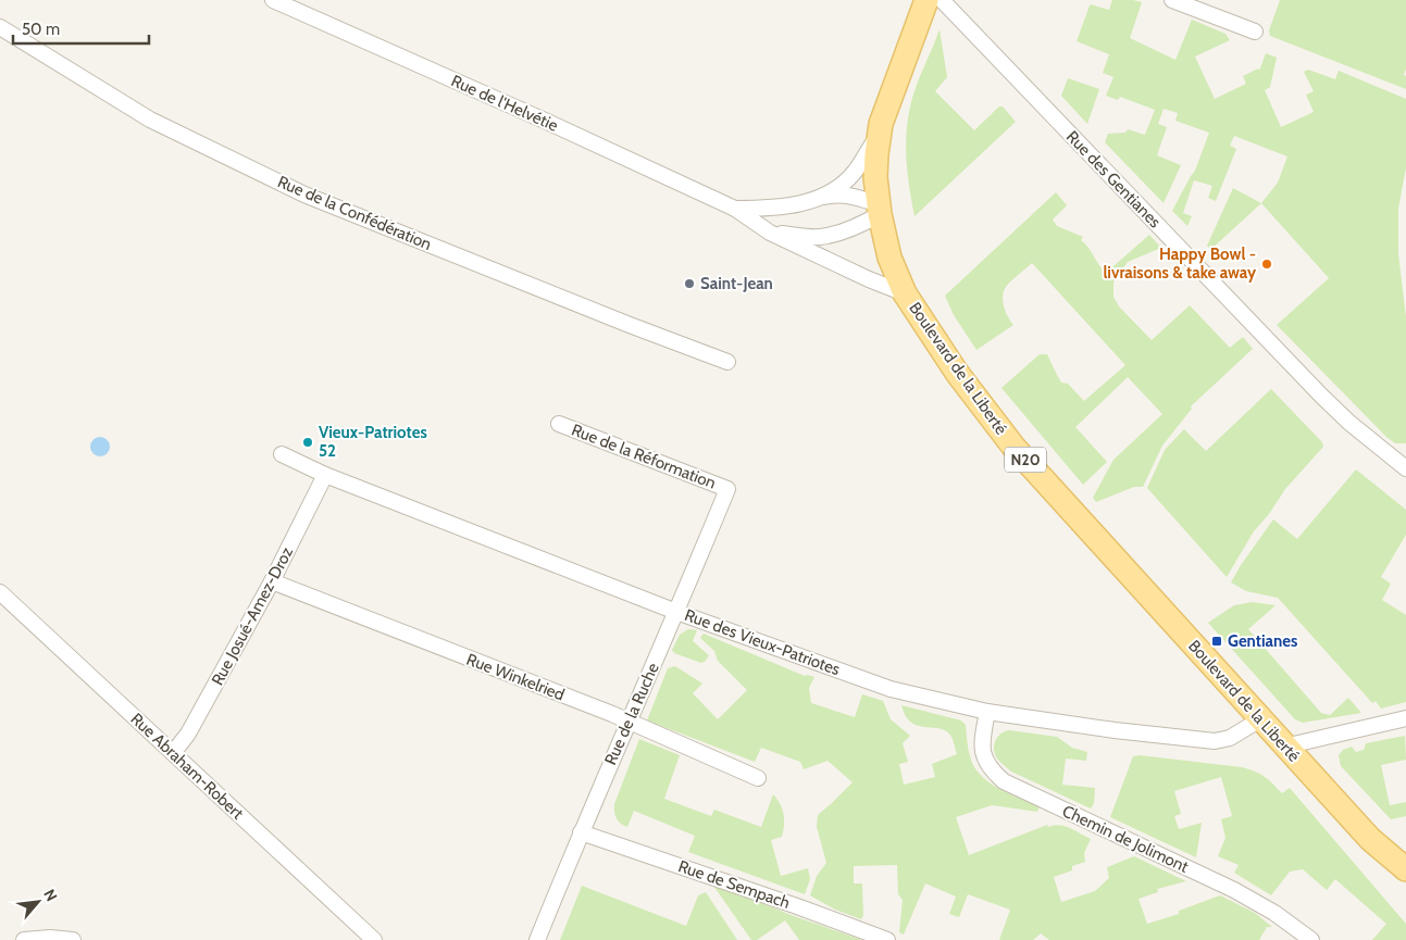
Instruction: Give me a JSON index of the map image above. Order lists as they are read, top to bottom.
{
  "streets": {
    "main road": ["Boulevard de la Liberté", "N20"],
    "street": [
      "Rue de l'Helvétie",
      "Rue des Gentianes",
      "Rue de la Confédération",
      "Rue de la Réformation",
      "Rue Josué-Amez-Droz",
      "Rue des Vieux-Patriotes",
      "Rue Winkelried",
      "Rue de la Ruche",
      "Rue Abraham-Robert",
      "Chemin de Jolimont",
      "Rue de Sempach"
    ]
  },
  "crossings": [
    ["Rue de l'Helvétie", "Boulevard de la Liberté"],
    ["Boulevard de la Liberté", "Rue des Vieux-Patriotes"],
    ["Rue de la Réformation", "Rue de la Ruche"],
    ["Rue Josué-Amez-Droz", "Rue des Vieux-Patriotes"],
    ["Rue Josué-Amez-Droz", "Rue Winkelried"],
    ["Rue Josué-Amez-Droz", "Rue Abraham-Robert"],
    ["Rue des Vieux-Patriotes", "Rue de la Ruche"],
    ["Rue des Vieux-Patriotes", "Chemin de Jolimont"],
    ["Rue Winkelried", "Rue de la Ruche"],
    ["Rue de la Ruche", "Rue de Sempach"]
  ],
  "places": {
    "other": ["Happy Bowl - livraisons & take away", "Saint-Jean", "Vieux-Patriotes 52"],
    "transit": ["Gentianes"]
  },
  "scale_bar": "50 m",
  "north": "top right"
}
